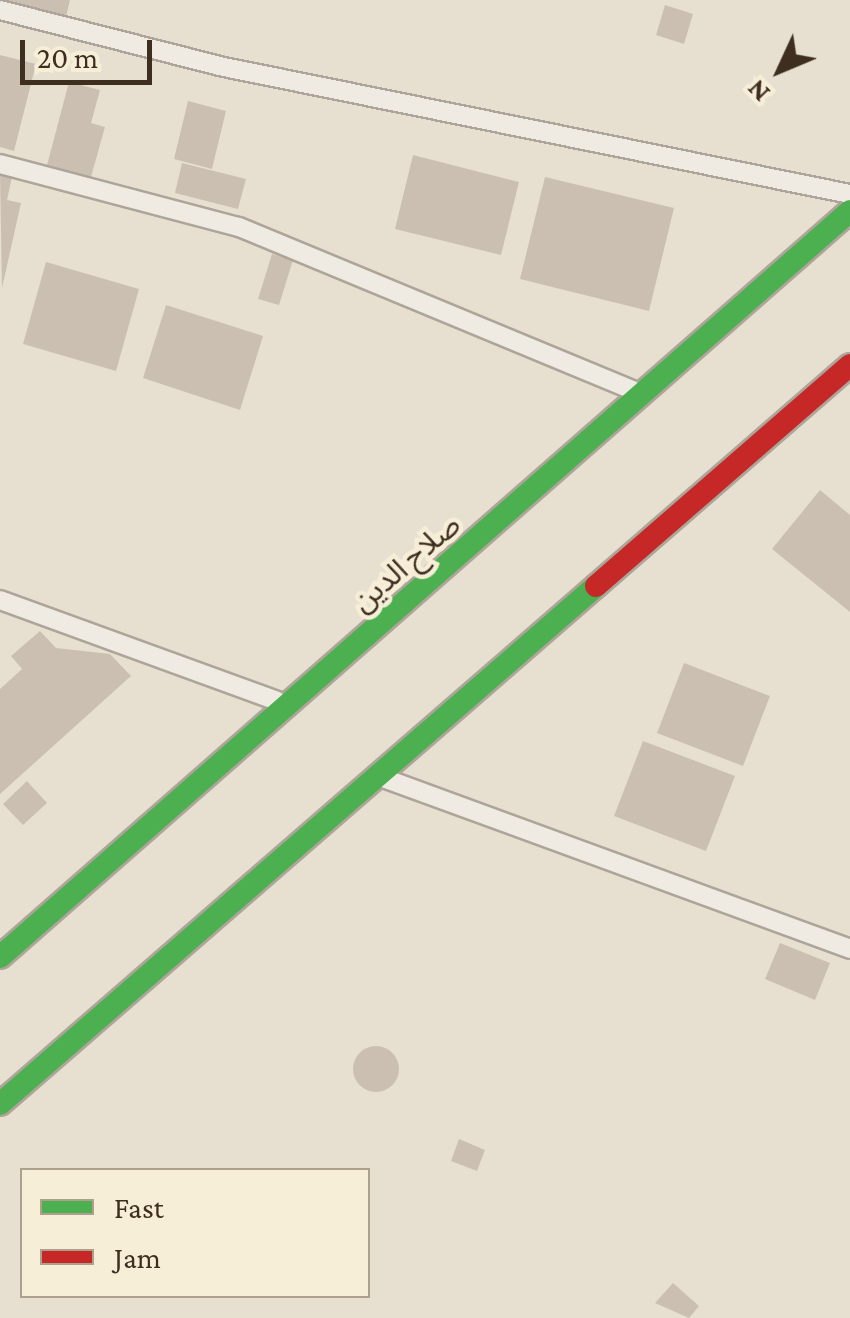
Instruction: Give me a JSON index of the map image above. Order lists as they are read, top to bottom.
{
  "streets": {
    "highway": ["صلاح الدين"]
  },
  "legend": ["Fast", "Jam"],
  "scale_bar": "20 m",
  "north": "bottom left"
}
